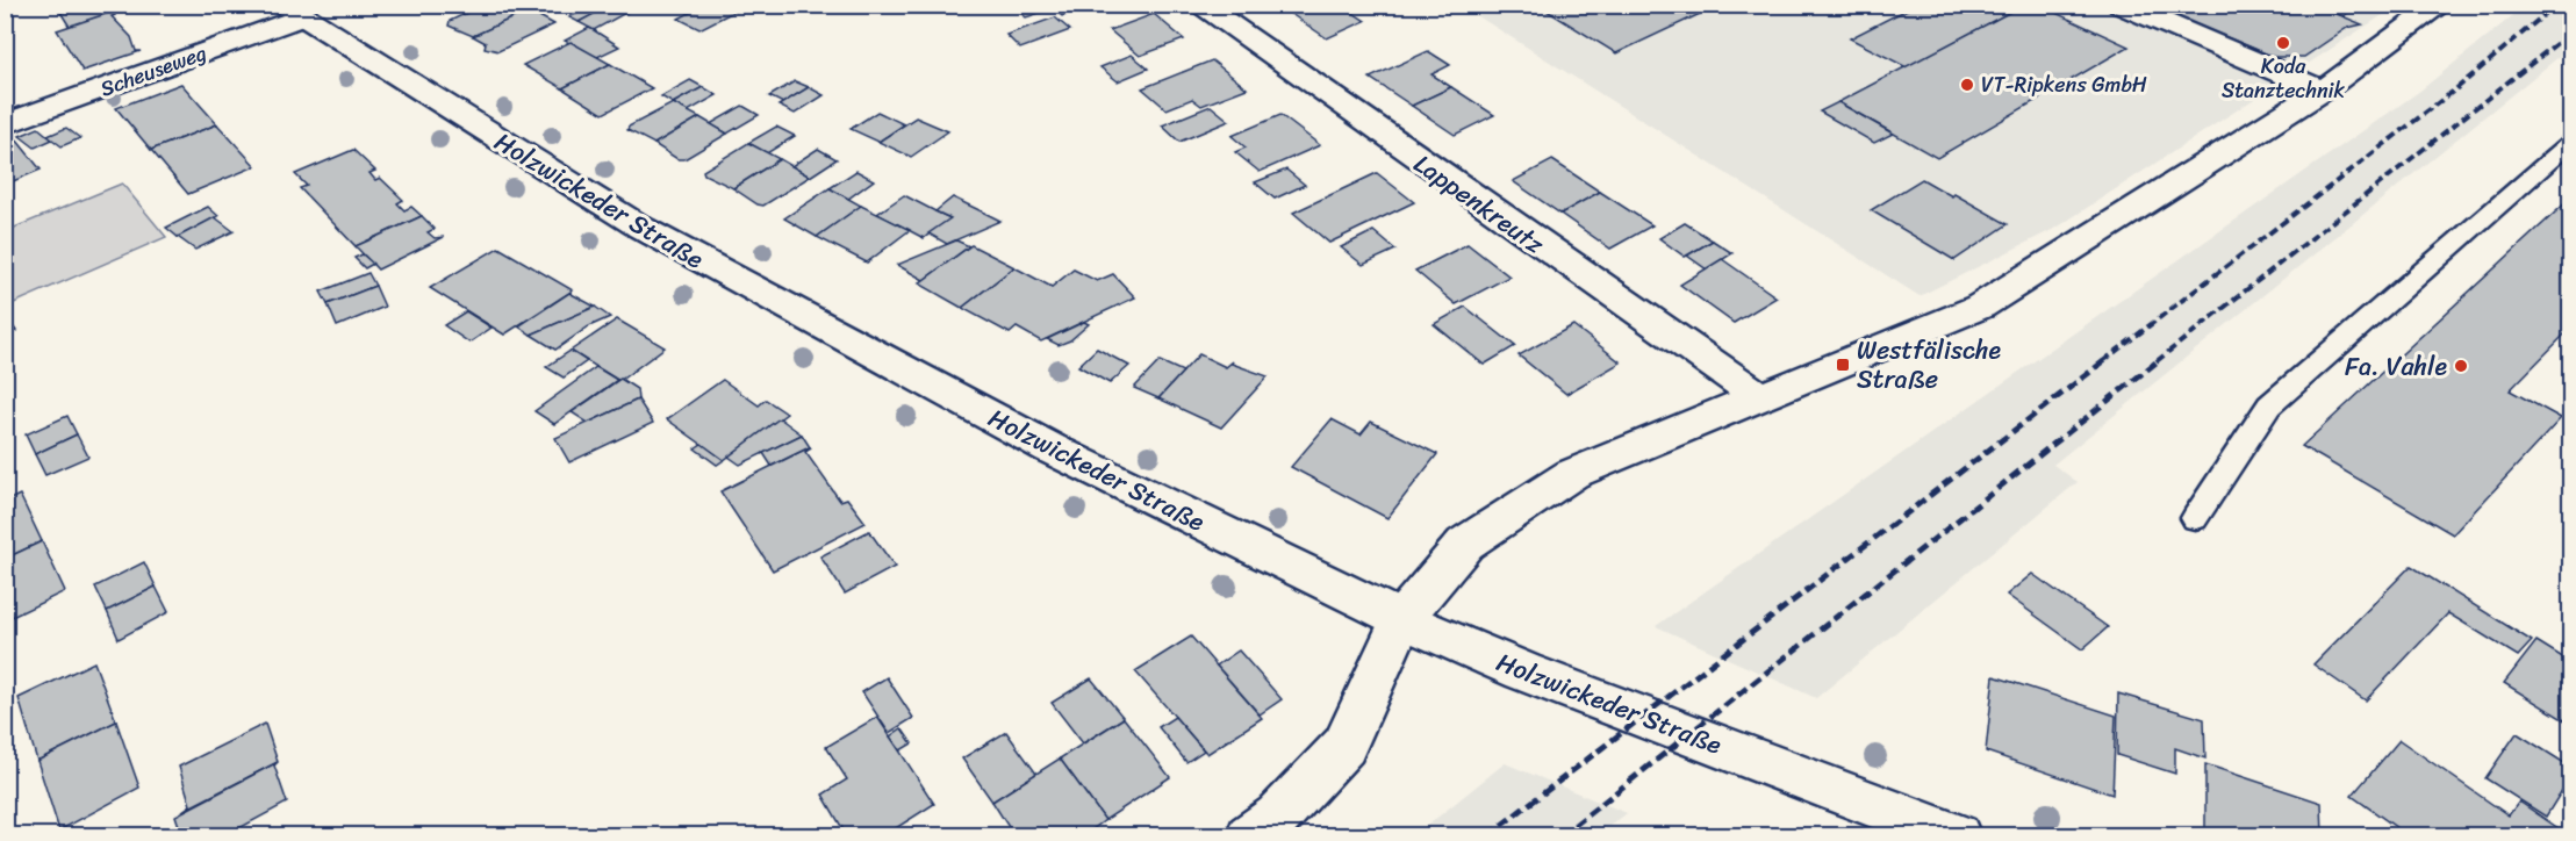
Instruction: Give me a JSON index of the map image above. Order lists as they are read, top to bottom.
{
  "streets": {
    "street": ["Scheuseweg", "Holzwickeder Straße", "Lappenkreutz"]
  },
  "crossings": [
    ["Scheuseweg", "Holzwickeder Straße"]
  ],
  "places": {
    "other": ["Koda Stanztechnik", "VT-Ripkens GmbH", "Fa. Vahle"],
    "transit": ["Westfälische Straße"]
  }
}
